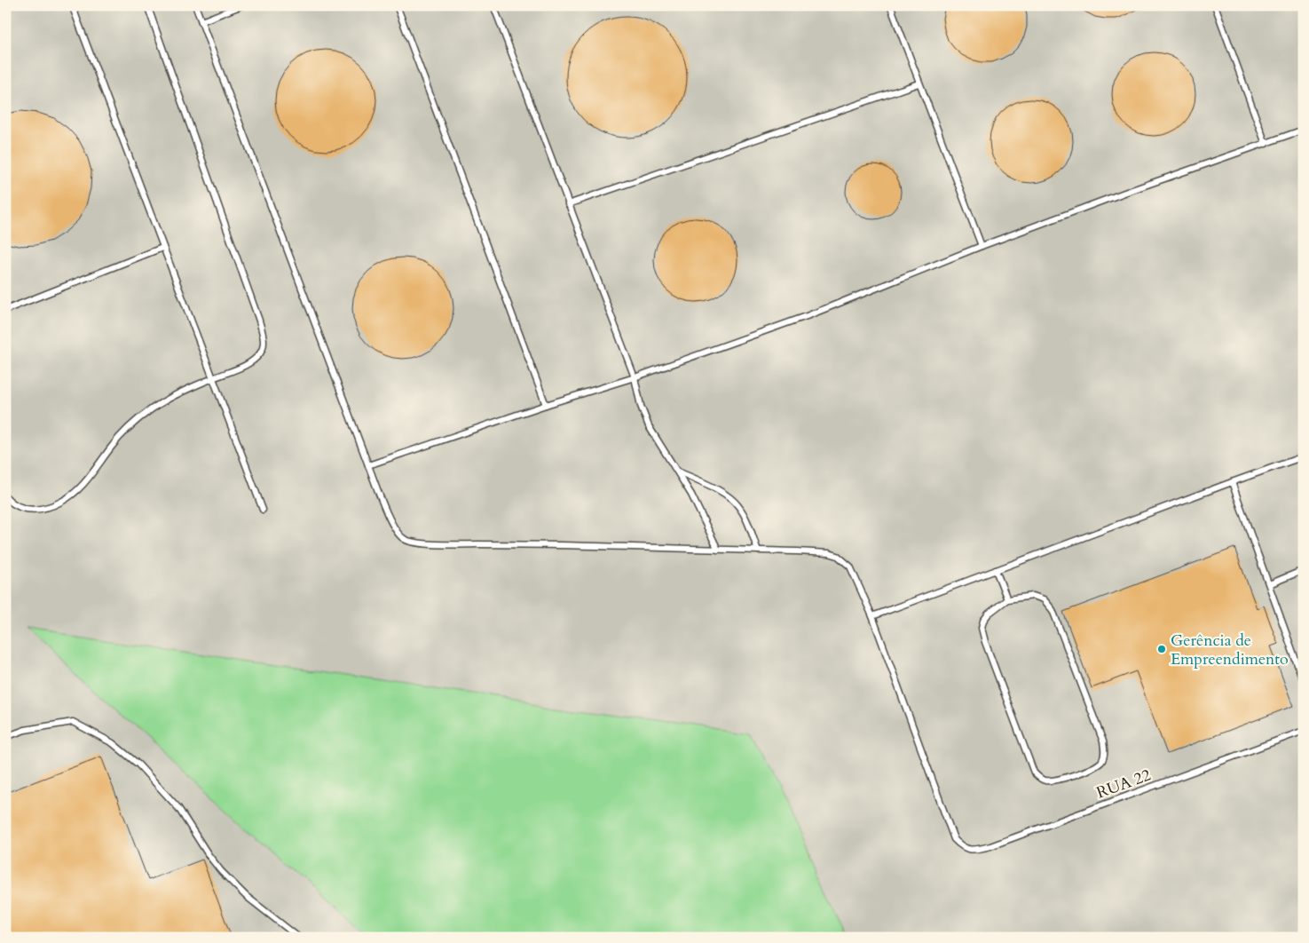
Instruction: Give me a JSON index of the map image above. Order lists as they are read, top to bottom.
{
  "streets": {
    "lane": ["RUA 22"]
  },
  "places": ["Gerência de Empreendimento"]
}
